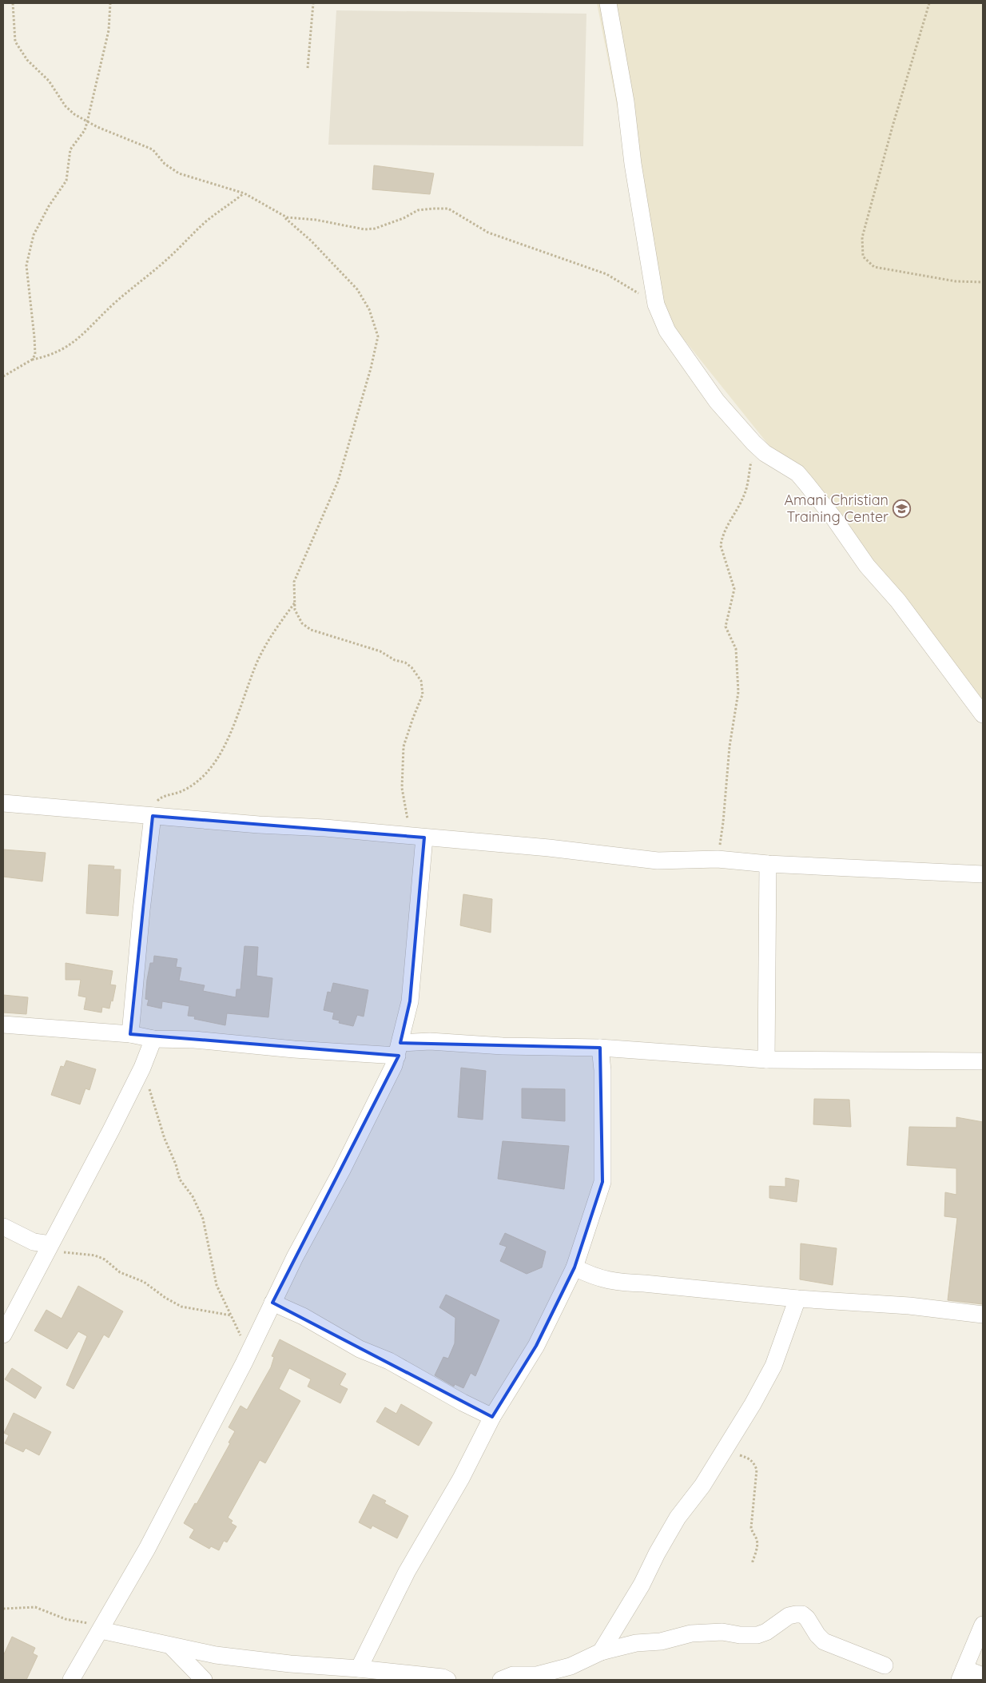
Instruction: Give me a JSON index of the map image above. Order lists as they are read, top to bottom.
{
  "places": {
    "school or university": ["Amani Christian Training Center"]
  }
}
